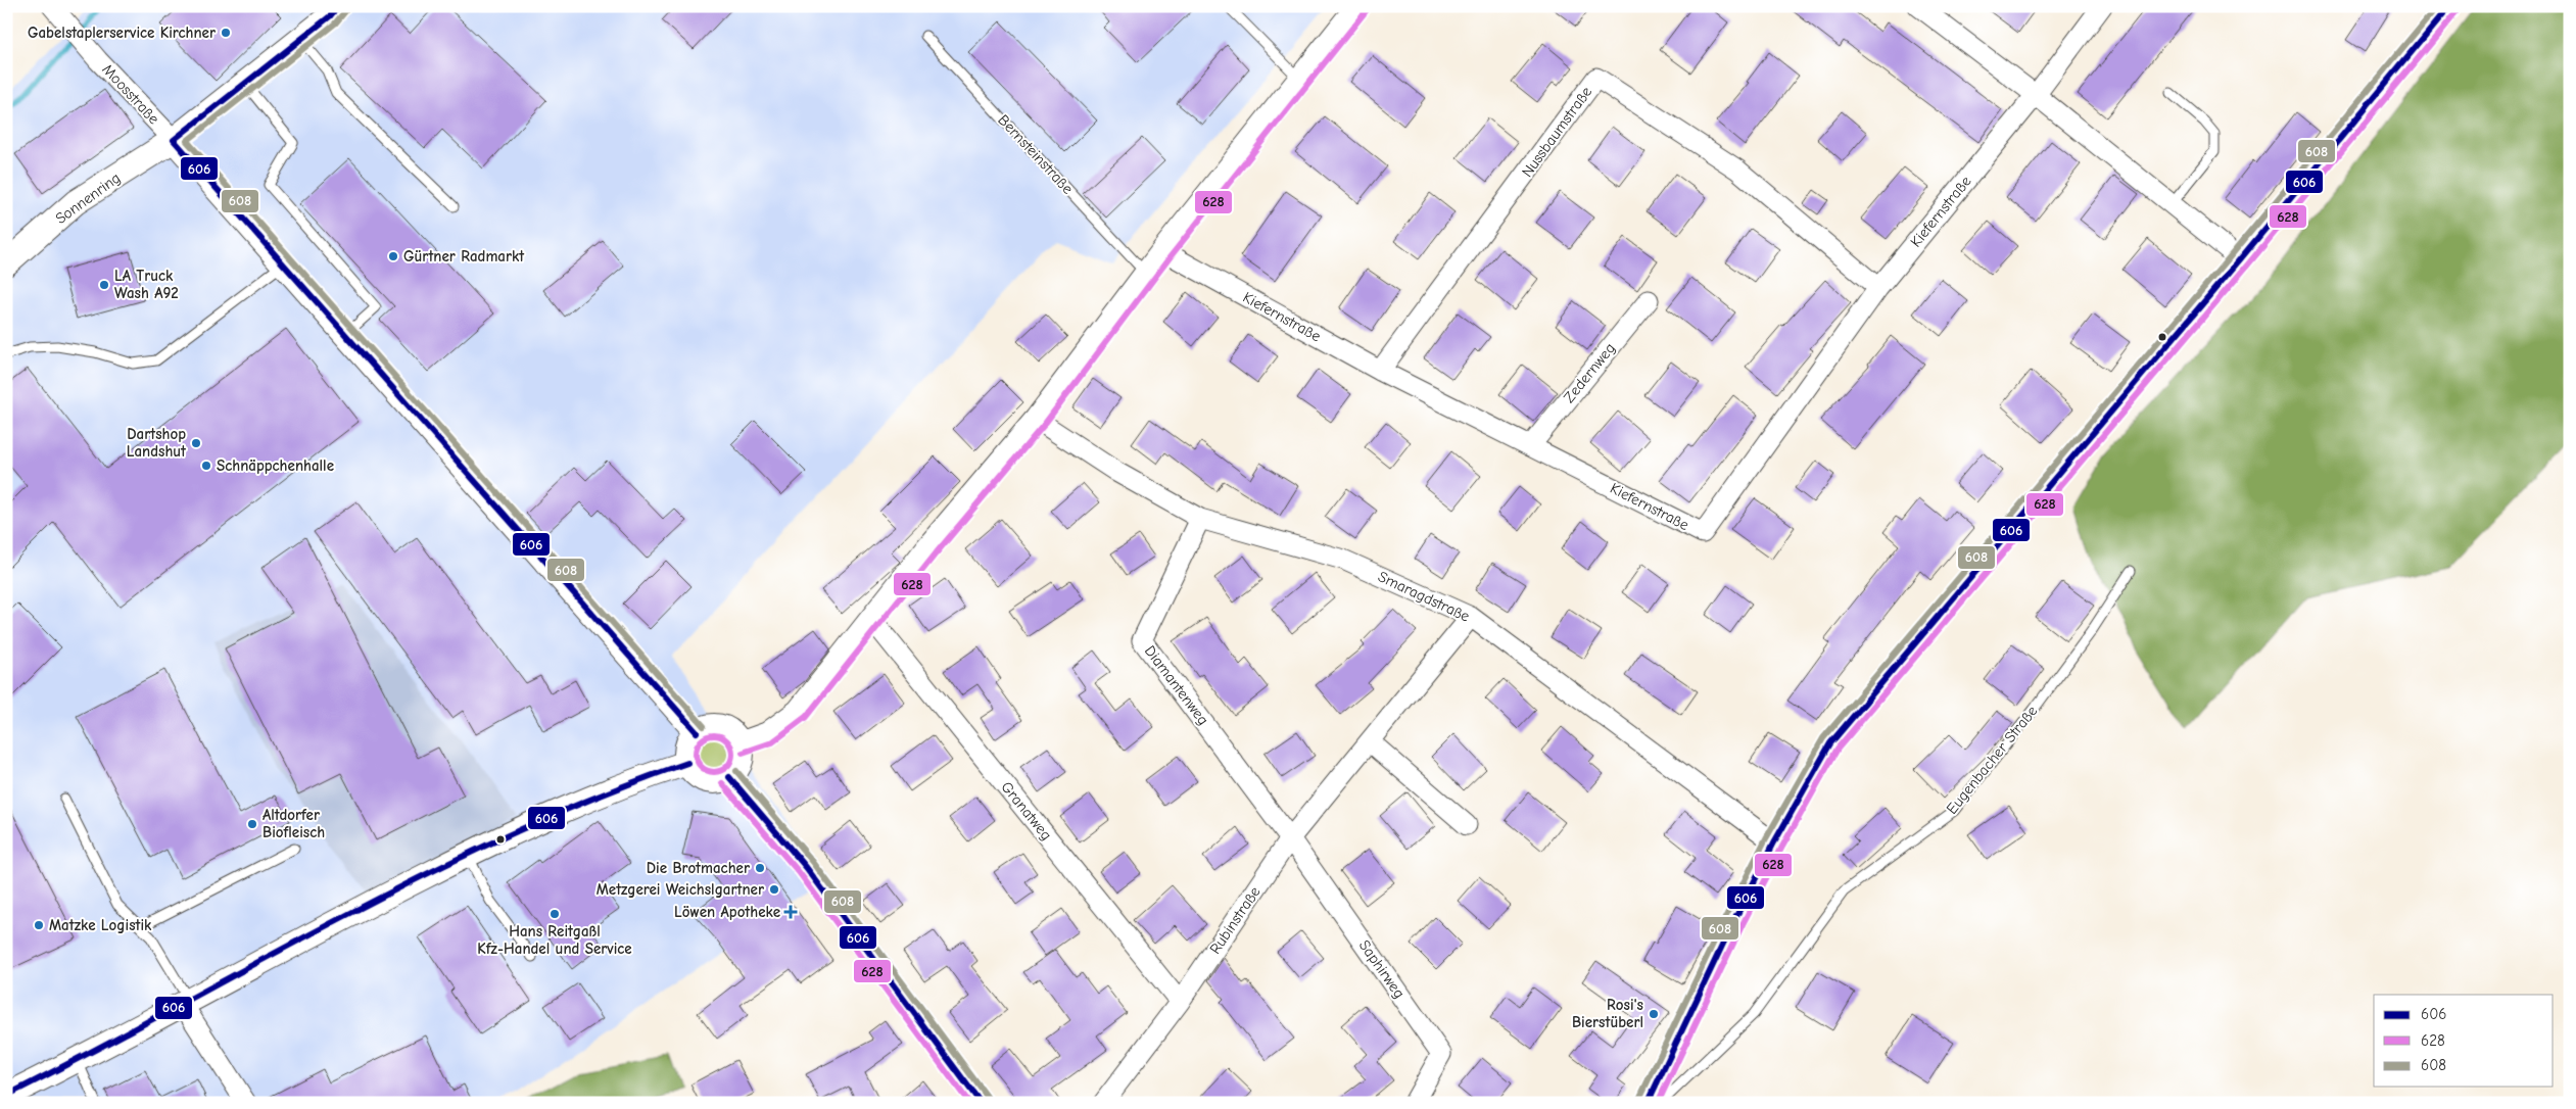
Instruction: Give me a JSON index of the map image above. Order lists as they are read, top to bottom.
{
  "streets": {
    "street": [
      "Moosstraße",
      "Nussbaumstraße",
      "Sonnenring",
      "Kiefernstraße",
      "Zedernweg",
      "Smaragdstraße",
      "Diamantenweg",
      "Granatweg",
      "Rubinstraße",
      "Saphirweg"
    ],
    "lane": ["Bernsteinstraße", "Eugenbacher Straße"]
  },
  "crossings": [
    ["Moosstraße", "Sonnenring"],
    ["Nussbaumstraße", "Kiefernstraße"],
    ["Kiefernstraße", "Zedernweg"],
    ["Smaragdstraße", "Diamantenweg"],
    ["Smaragdstraße", "Rubinstraße"],
    ["Diamantenweg", "Rubinstraße"],
    ["Diamantenweg", "Saphirweg"],
    ["Granatweg", "Rubinstraße"],
    ["Rubinstraße", "Saphirweg"]
  ],
  "places": {
    "other": [
      "Gabelstaplerservice Kirchner",
      "Gürtner Radmarkt",
      "LA Truck Wash A92",
      "Dartshop Landshut",
      "Schnäppchenhalle",
      "Altdorfer Biofleisch",
      "Die Brotmacher",
      "Metzgerei Weichslgartner",
      "Hans Reitgaßl Kfz-Handel und Service",
      "Matzke Logistik",
      "Rosi's Bierstüberl"
    ],
    "health": ["Löwen Apotheke"]
  },
  "lines": ["transit line 606", "transit line 608", "transit line 628"],
  "legend": ["606", "628", "608"]
}
